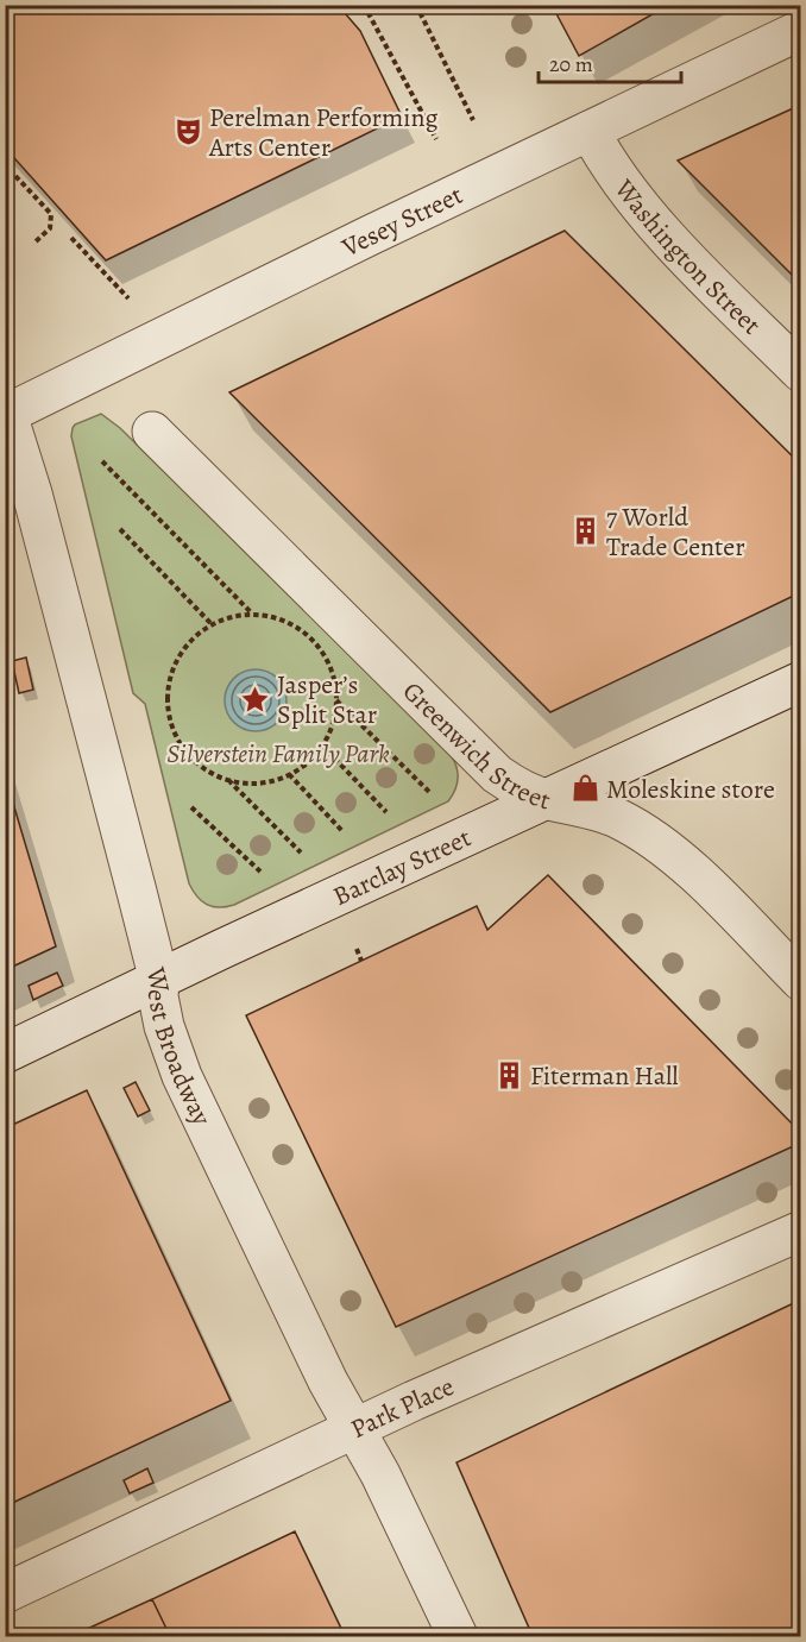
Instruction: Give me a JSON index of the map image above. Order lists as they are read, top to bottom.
{
  "streets": {
    "street": [
      "Vesey Street",
      "Washington Street",
      "Greenwich Street",
      "Barclay Street",
      "West Broadway",
      "Park Place"
    ]
  },
  "crossings": [
    ["Vesey Street", "Washington Street"],
    ["Vesey Street", "West Broadway"],
    ["Greenwich Street", "Barclay Street"],
    ["Barclay Street", "West Broadway"],
    ["West Broadway", "Park Place"]
  ],
  "parks": ["Silverstein Family Park"],
  "places": {
    "theatre": ["Perelman Performing Arts Center"],
    "building": ["7 World Trade Center", "Fiterman Hall"],
    "place": ["Jasper’s Split Star"],
    "shop": ["Moleskine store"]
  },
  "scale_bar": "20 m"
}
